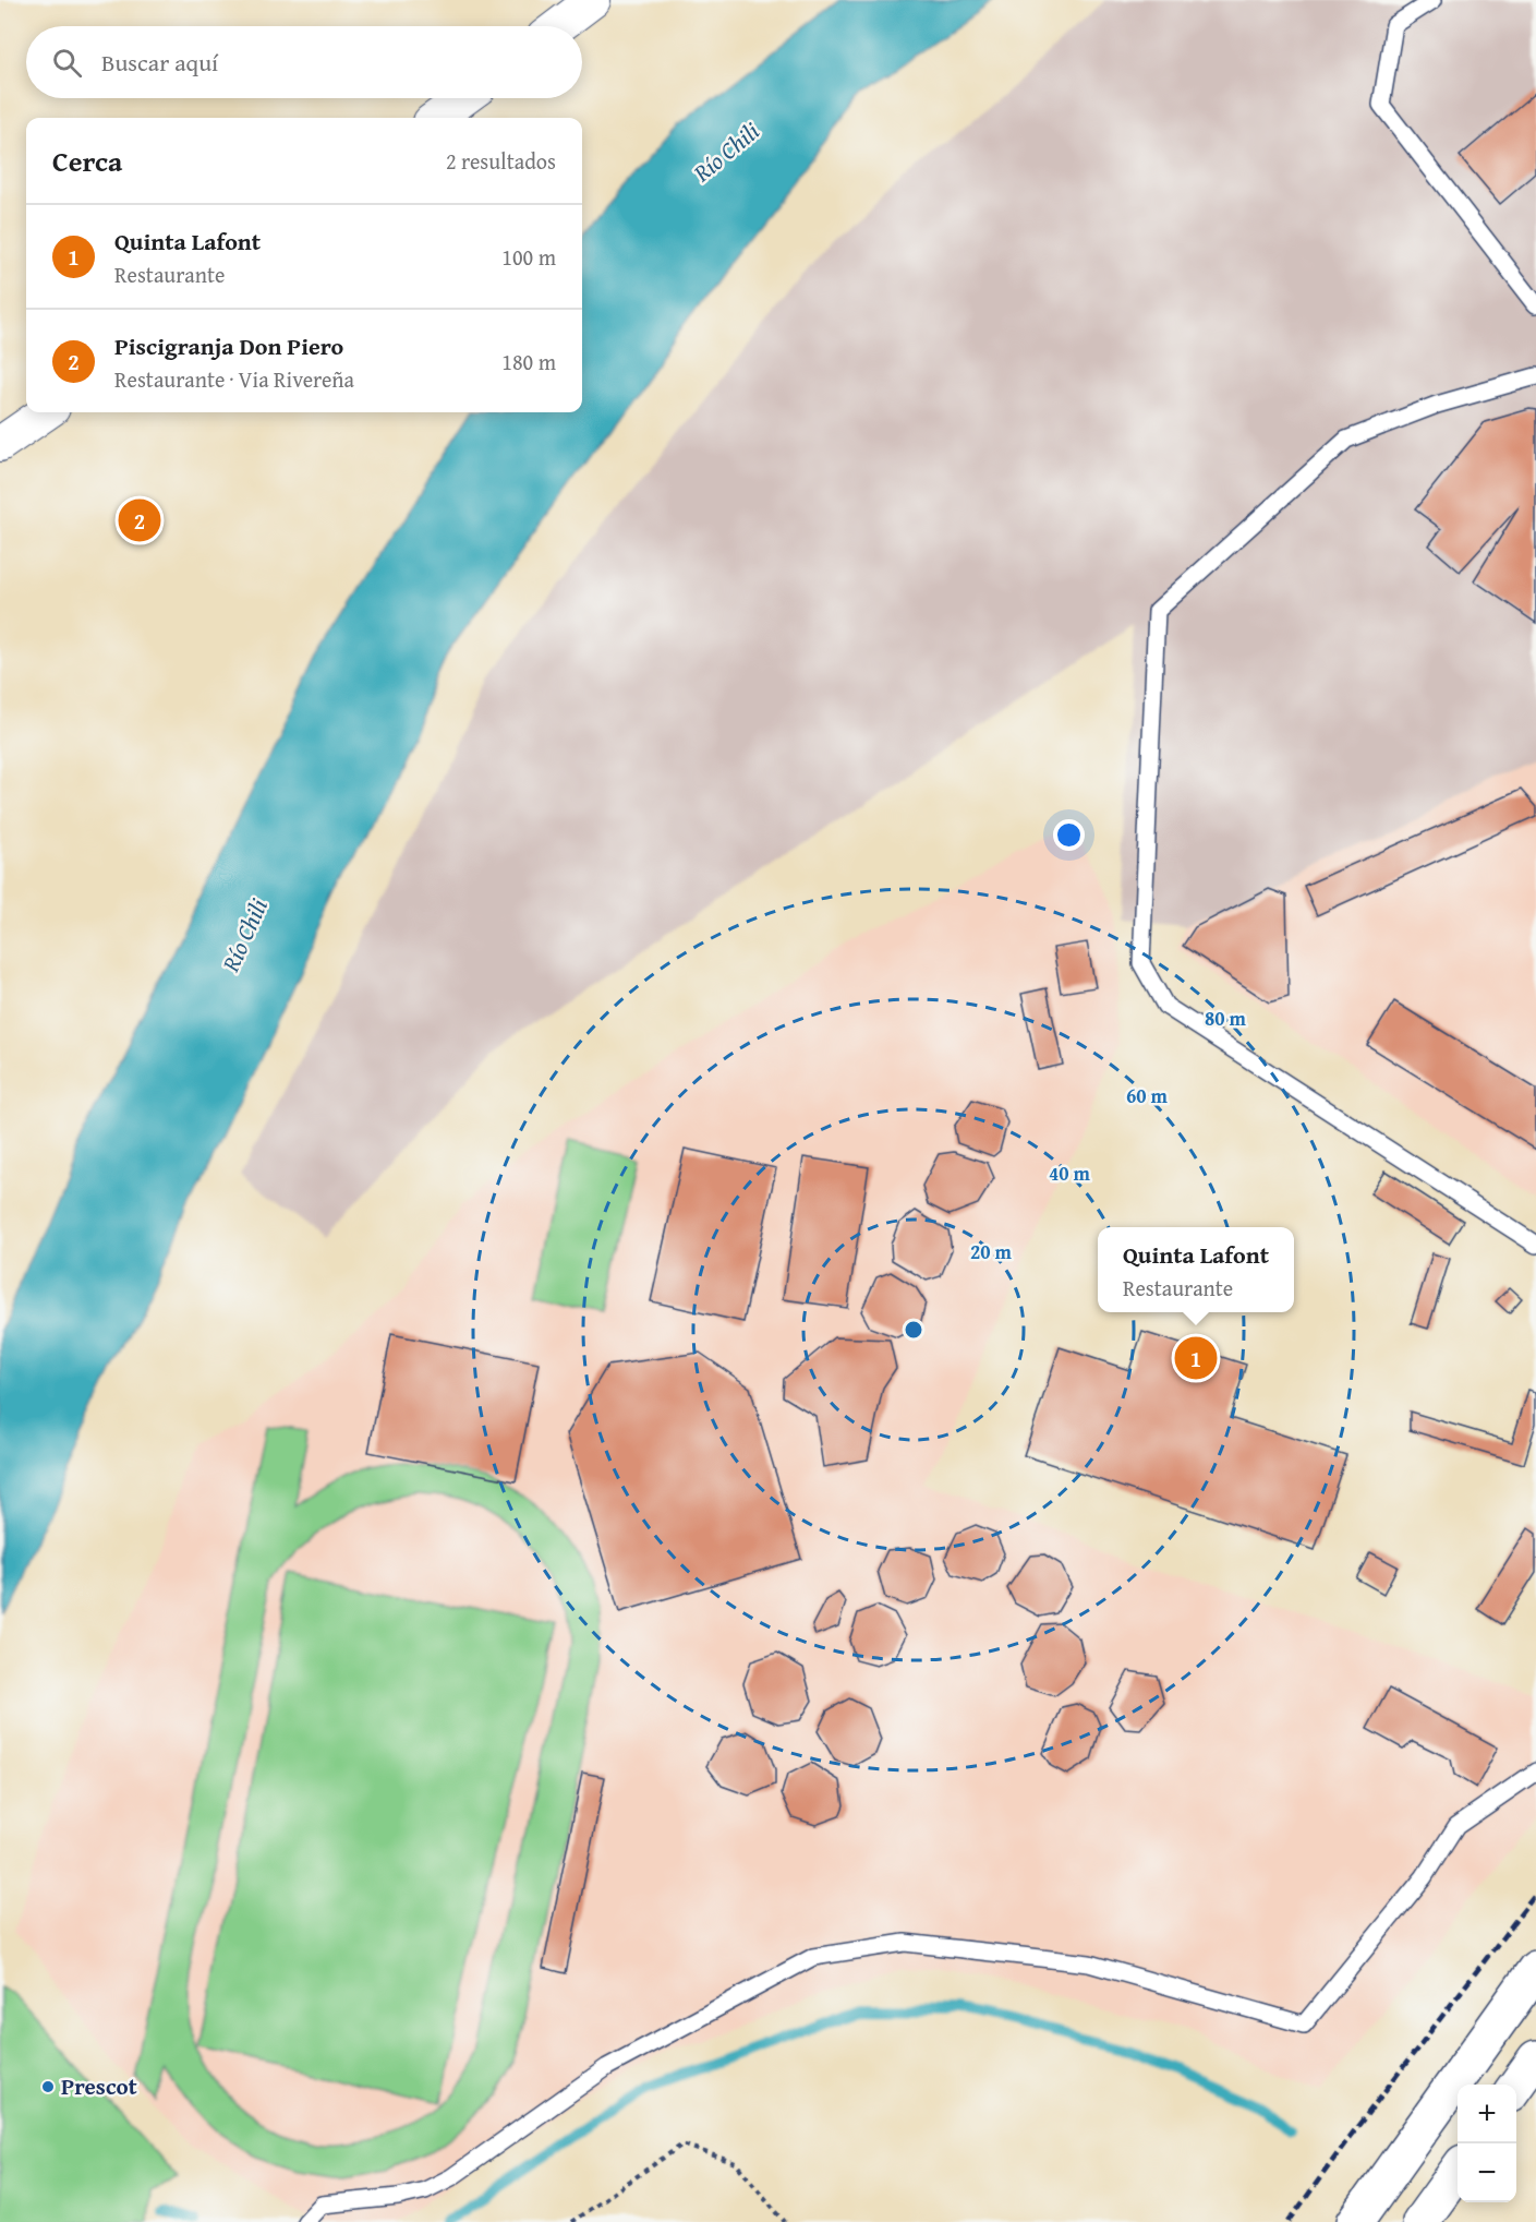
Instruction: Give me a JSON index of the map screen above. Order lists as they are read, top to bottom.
{
  "water": ["Río Chili"],
  "places": ["Prescot"],
  "page": {
    "search": "Buscar aquí",
    "heading": ["Cerca", "2 resultados"],
    "list": [
      {
        "mark": "1",
        "name": "Quinta Lafont",
        "note": "Restaurante",
        "value": "100 m"
      },
      {
        "mark": "2",
        "name": "Piscigranja Don Piero",
        "note": "Restaurante · Via Rivereña",
        "value": "180 m"
      }
    ],
    "pins": ["2", "1"],
    "popup": ["Quinta Lafont", "Restaurante"],
    "map_buttons": ["+", "−"]
  },
  "rings": [
    "80 m",
    "60 m",
    "40 m",
    "20 m"
  ]
}
